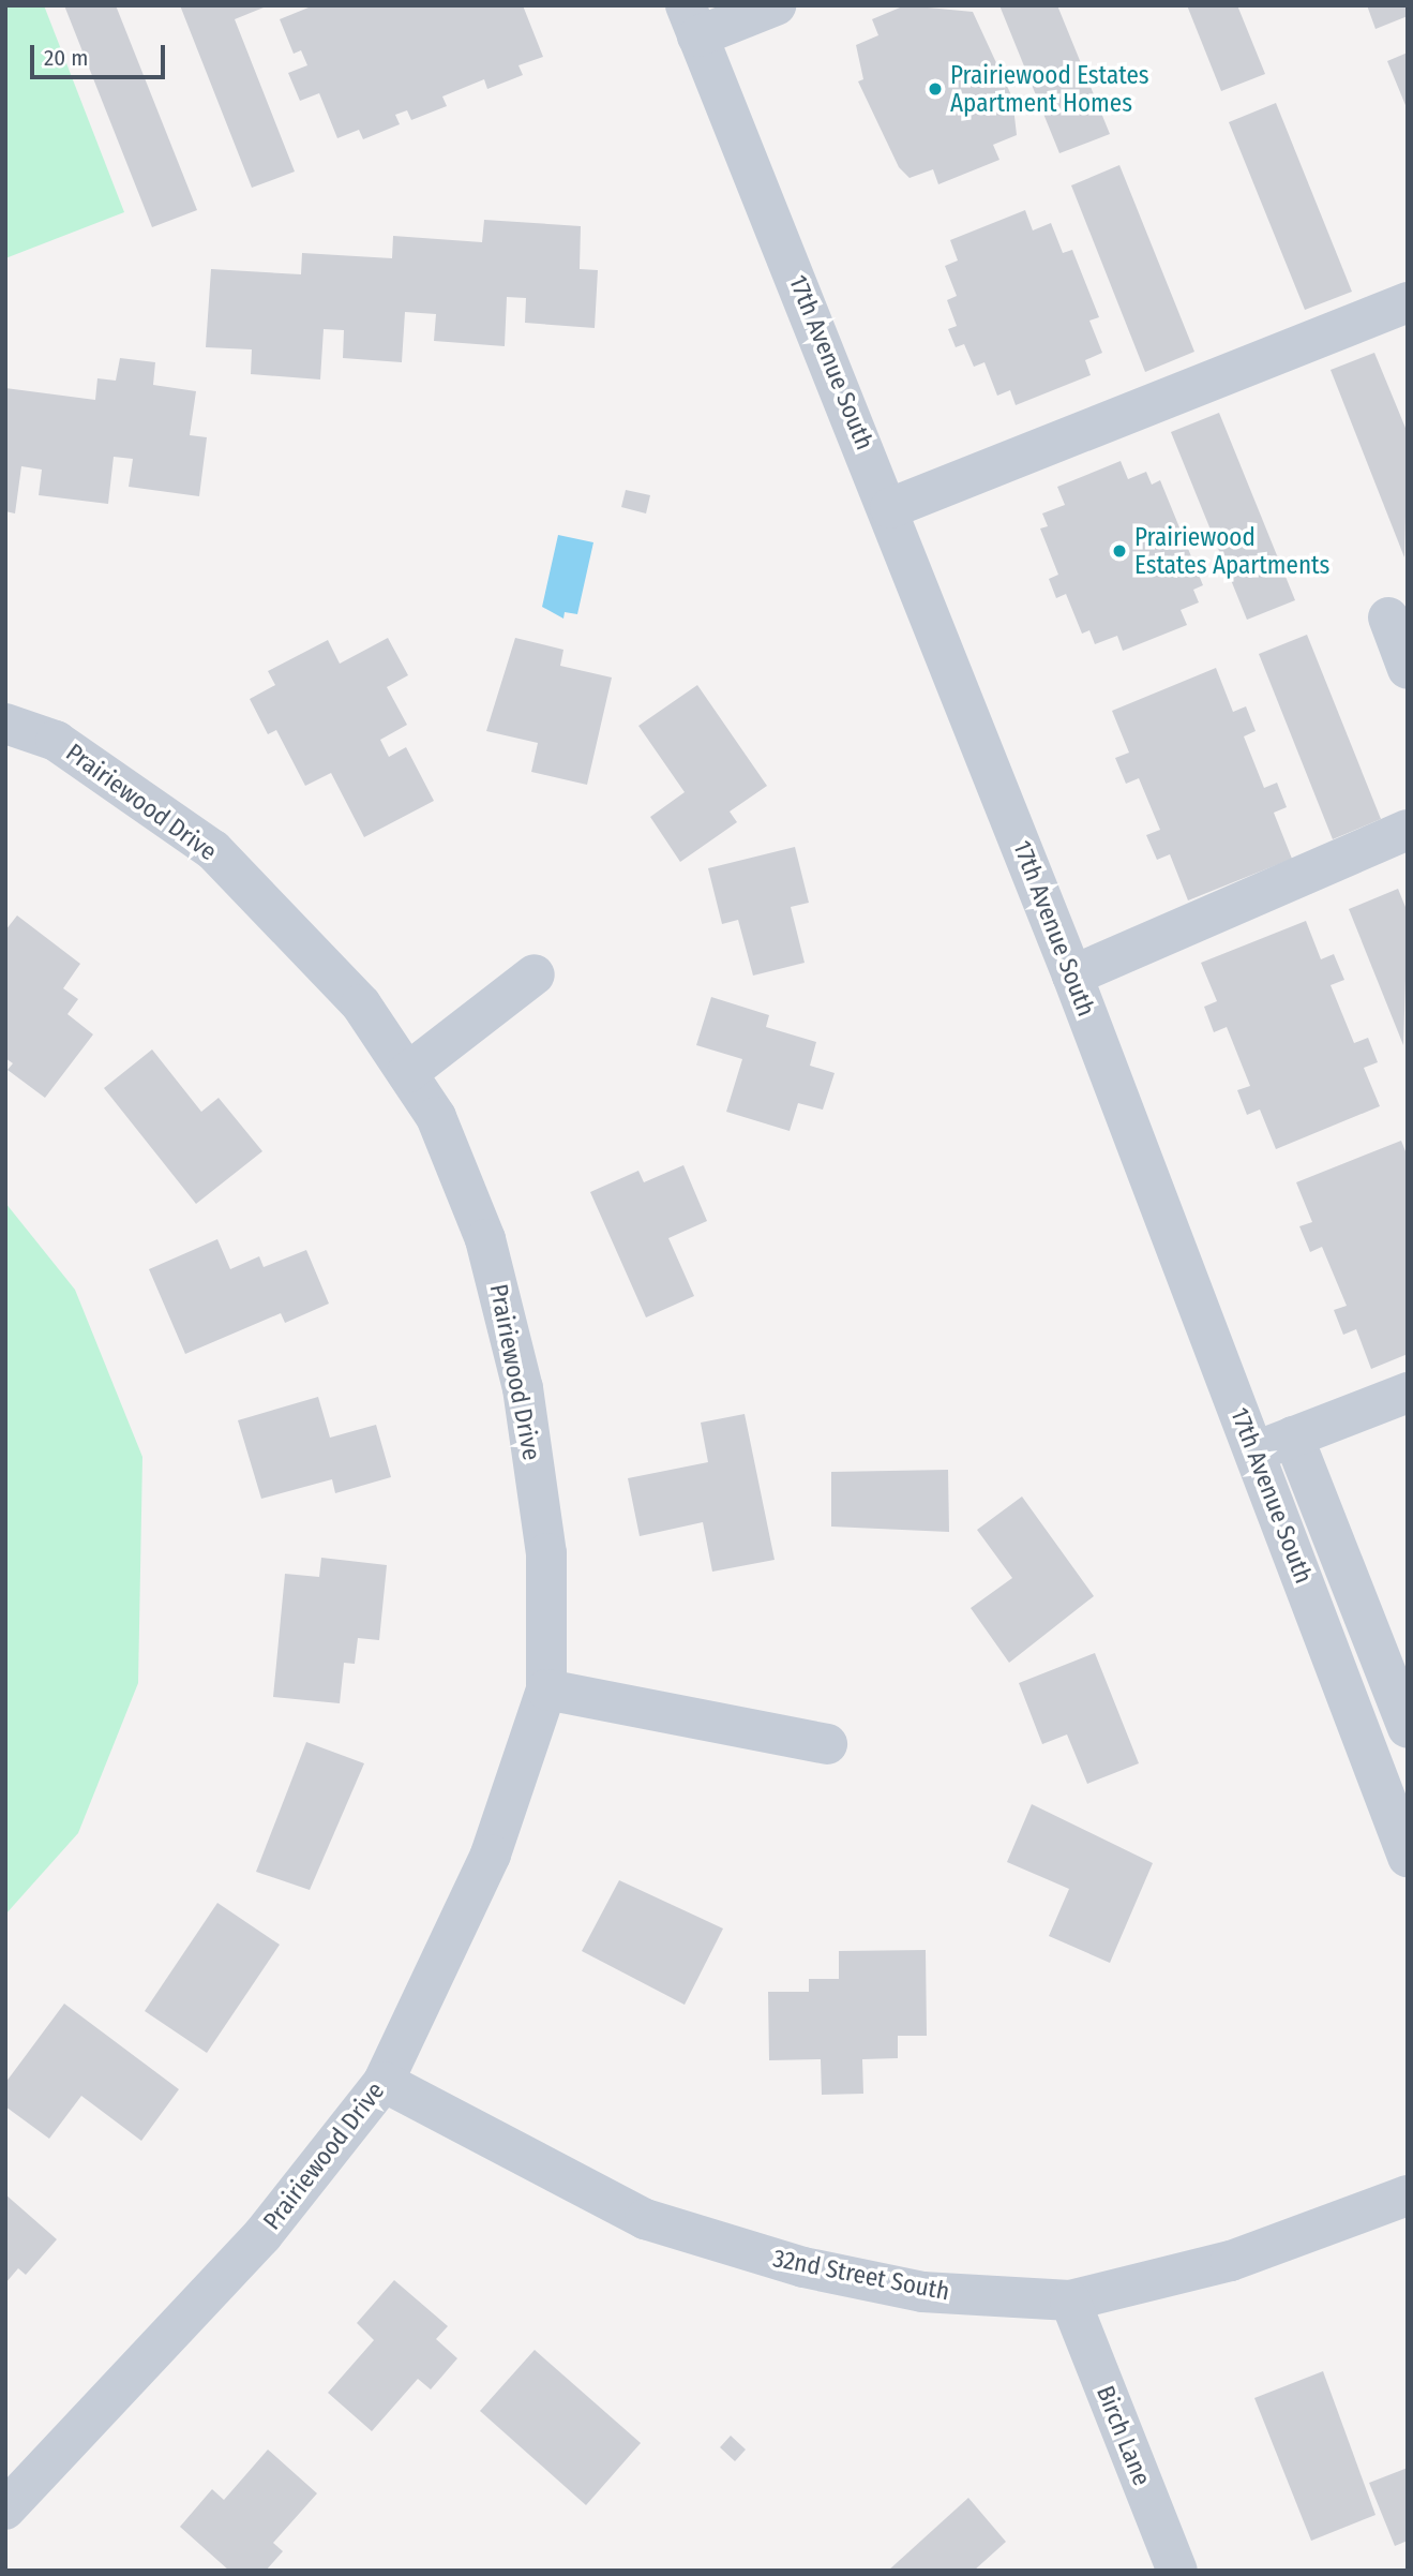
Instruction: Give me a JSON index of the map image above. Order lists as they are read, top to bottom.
{
  "streets": {
    "street": [
      "17th Avenue South",
      "Prairiewood Drive",
      "32nd Street South",
      "Birch Lane"
    ]
  },
  "crossings": [
    ["Prairiewood Drive", "32nd Street South"],
    ["32nd Street South", "Birch Lane"]
  ],
  "places": ["Prairiewood Estates Apartment Homes", "Prairiewood Estates Apartments"],
  "scale_bar": "20 m"
}
